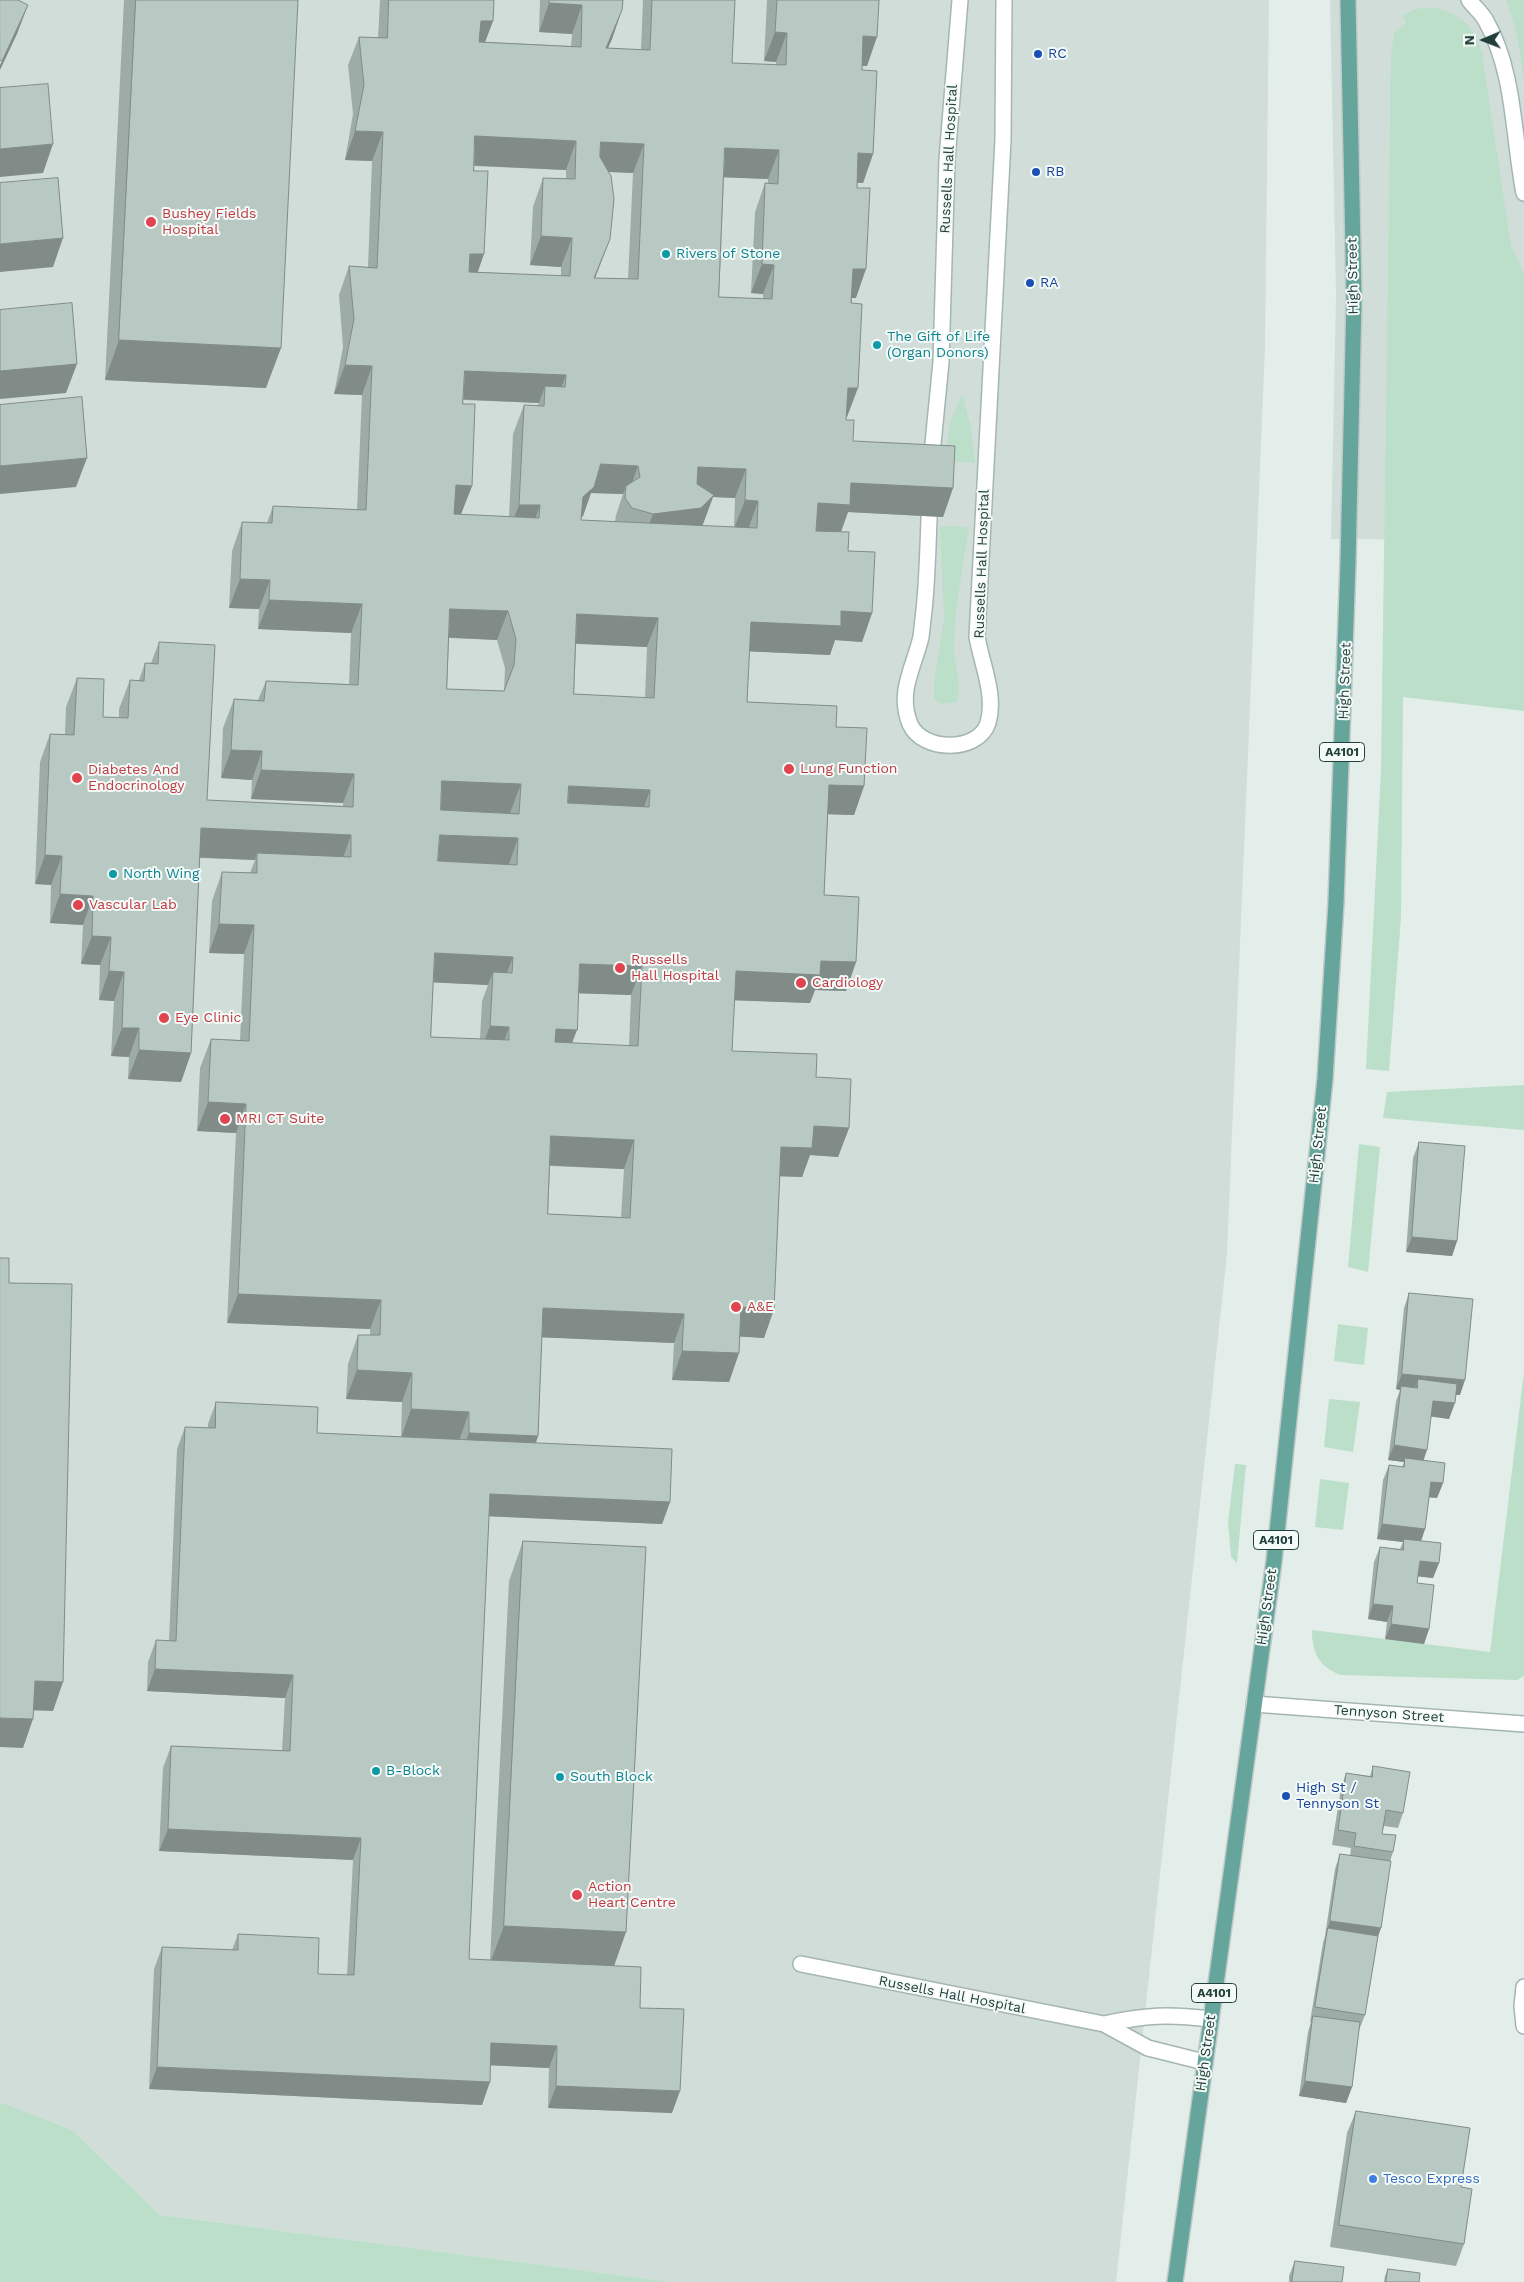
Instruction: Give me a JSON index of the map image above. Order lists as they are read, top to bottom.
{
  "streets": {
    "main road": ["High Street", "A4101"],
    "street": ["Russells Hall Hospital", "Tennyson Street"]
  },
  "crossings": [
    ["Russells Hall Hospital", "High Street"],
    ["High Street", "Tennyson Street"]
  ],
  "places": [
    "RC",
    "RB",
    "Bushey Fields Hospital",
    "Rivers of Stone",
    "RA",
    "The Gift of Life (Organ Donors)",
    "Lung Function",
    "Diabetes And Endocrinology",
    "North Wing",
    "Vascular Lab",
    "Russells Hall Hospital",
    "Cardiology",
    "Eye Clinic",
    "MRI CT Suite",
    "A&E",
    "B-Block",
    "South Block",
    "High St / Tennyson St",
    "Action Heart Centre",
    "Tesco Express"
  ],
  "north": "left"
}
